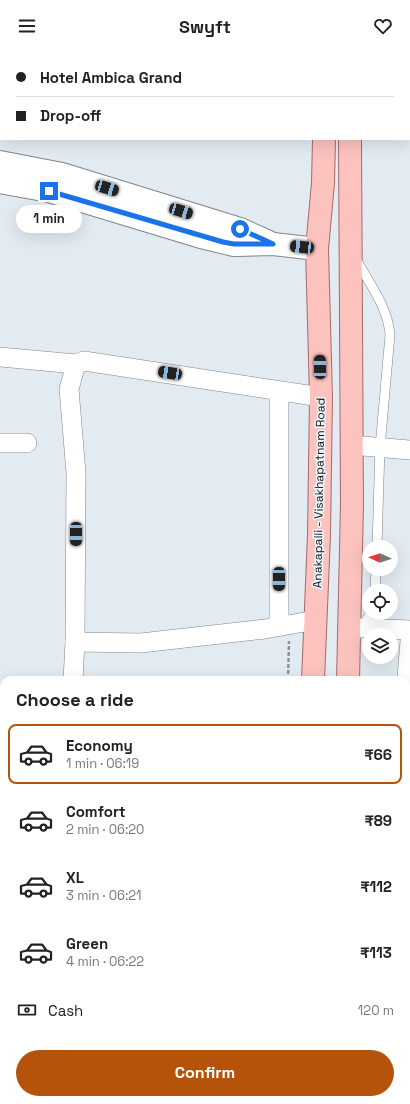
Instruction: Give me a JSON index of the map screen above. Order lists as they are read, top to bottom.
{
  "streets": {
    "main road": ["Anakapalli - Visakhapatnam Road"]
  },
  "north": "left",
  "page": {
    "header": "Swyft",
    "banner": ["Hotel Ambica Grand", "Drop-off"],
    "bubble": "1 min",
    "heading": "Choose a ride",
    "list": [
      {
        "name": "Economy",
        "note": "1 min · 06:19",
        "value": "₹66"
      },
      {
        "name": "Comfort",
        "note": "2 min · 06:20",
        "value": "₹89"
      },
      {
        "name": "XL",
        "note": "3 min · 06:21",
        "value": "₹112"
      },
      {
        "name": "Green",
        "note": "4 min · 06:22",
        "value": "₹113"
      }
    ],
    "pay": ["Cash", "120 m"],
    "buttons": "Confirm"
  }
}
